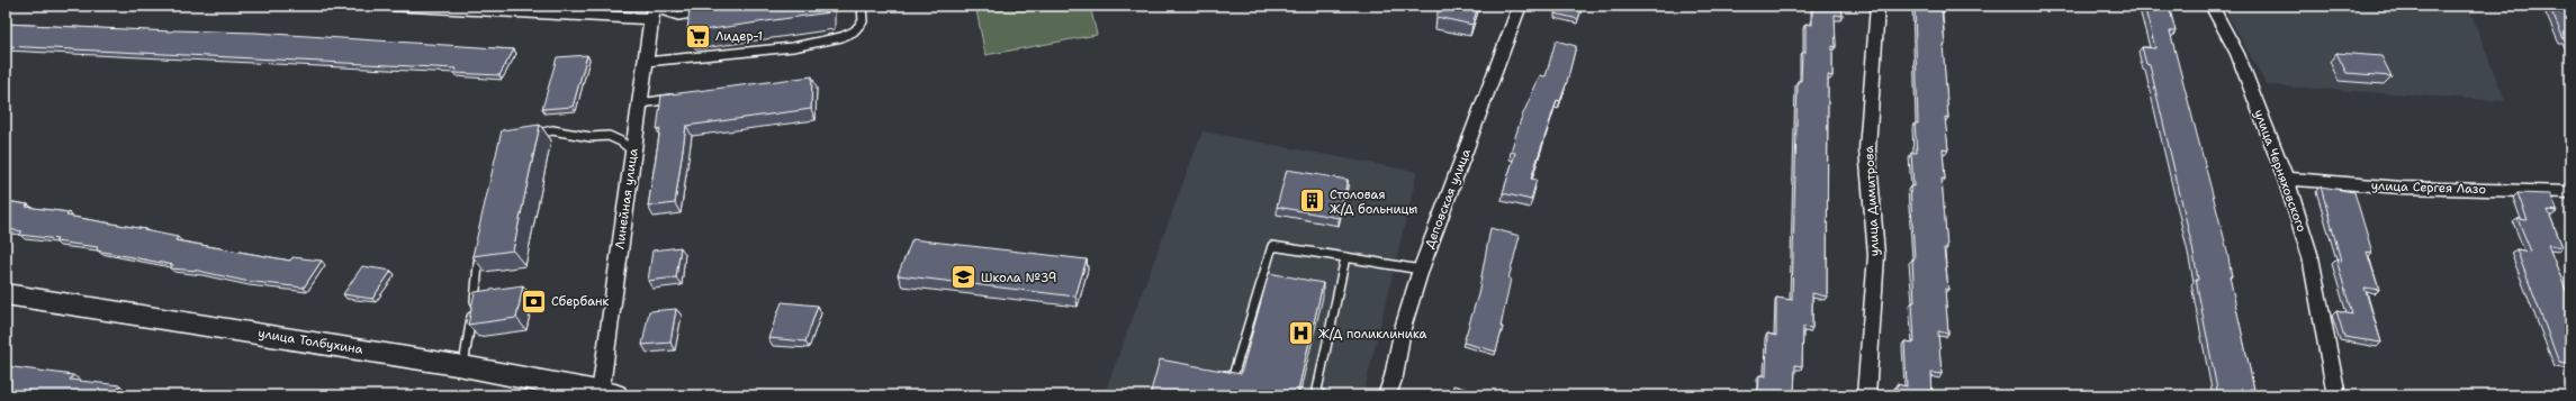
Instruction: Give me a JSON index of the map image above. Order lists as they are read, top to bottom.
{
  "streets": {
    "street": [
      "улица Черняховского",
      "улица Сергея Лазо",
      "Линейная улица",
      "Деповская улица",
      "улица Димитрова",
      "улица Толбухина"
    ]
  },
  "crossings": [
    ["улица Черняховского", "улица Сергея Лазо"],
    ["Линейная улица", "улица Толбухина"]
  ],
  "places": {
    "supermarket": ["Лидер-1"],
    "building": ["Столовая Ж/Д больницы"],
    "school or university": ["Школа №39"],
    "bank": ["Сбербанк"],
    "hospital": ["Ж/Д поликлиника"]
  }
}
